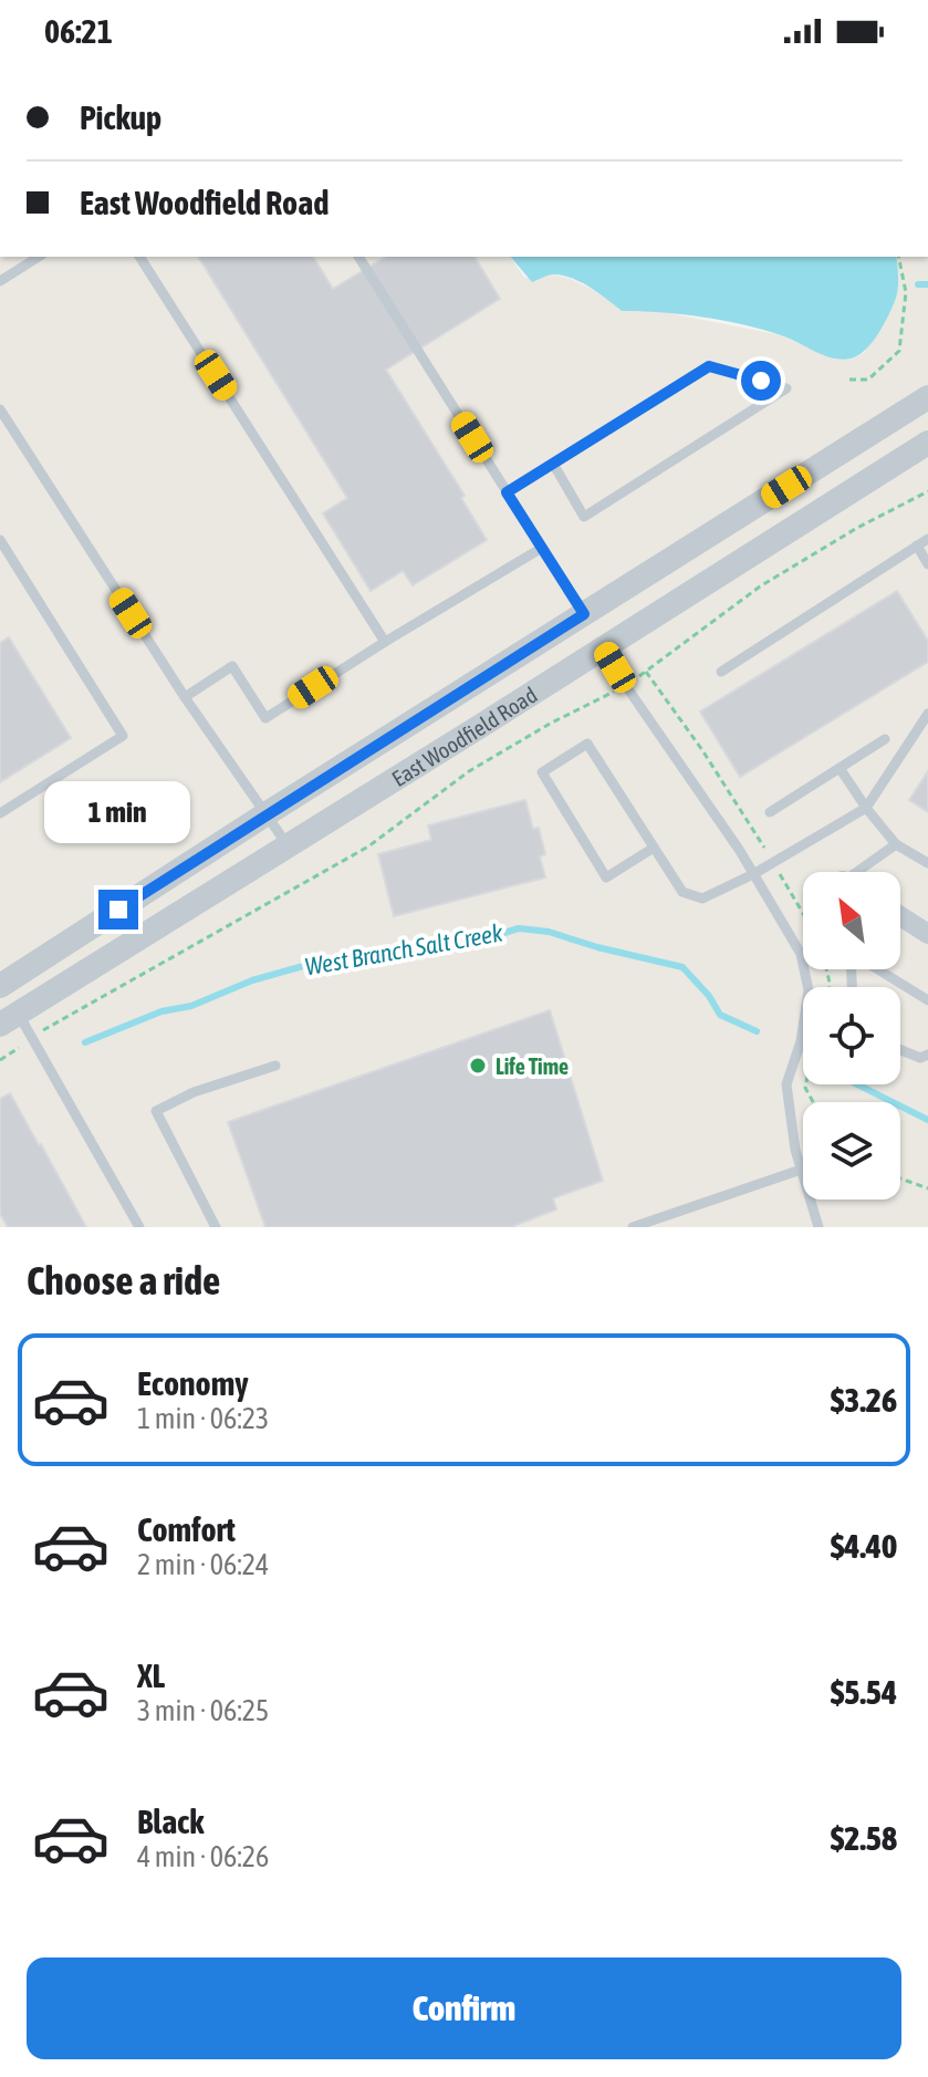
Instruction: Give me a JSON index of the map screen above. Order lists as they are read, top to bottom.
{
  "streets": {
    "street": ["East Woodfield Road"]
  },
  "water": ["West Branch Salt Creek"],
  "places": ["Life Time"],
  "north": "top left",
  "page": {
    "status": "06:21",
    "banner": ["Pickup", "East Woodfield Road"],
    "bubble": "1 min",
    "heading": "Choose a ride",
    "list": [
      {
        "name": "Economy",
        "note": "1 min · 06:23",
        "value": "$3.26"
      },
      {
        "name": "Comfort",
        "note": "2 min · 06:24",
        "value": "$4.40"
      },
      {
        "name": "XL",
        "note": "3 min · 06:25",
        "value": "$5.54"
      },
      {
        "name": "Black",
        "note": "4 min · 06:26",
        "value": "$2.58"
      }
    ],
    "buttons": "Confirm"
  }
}
